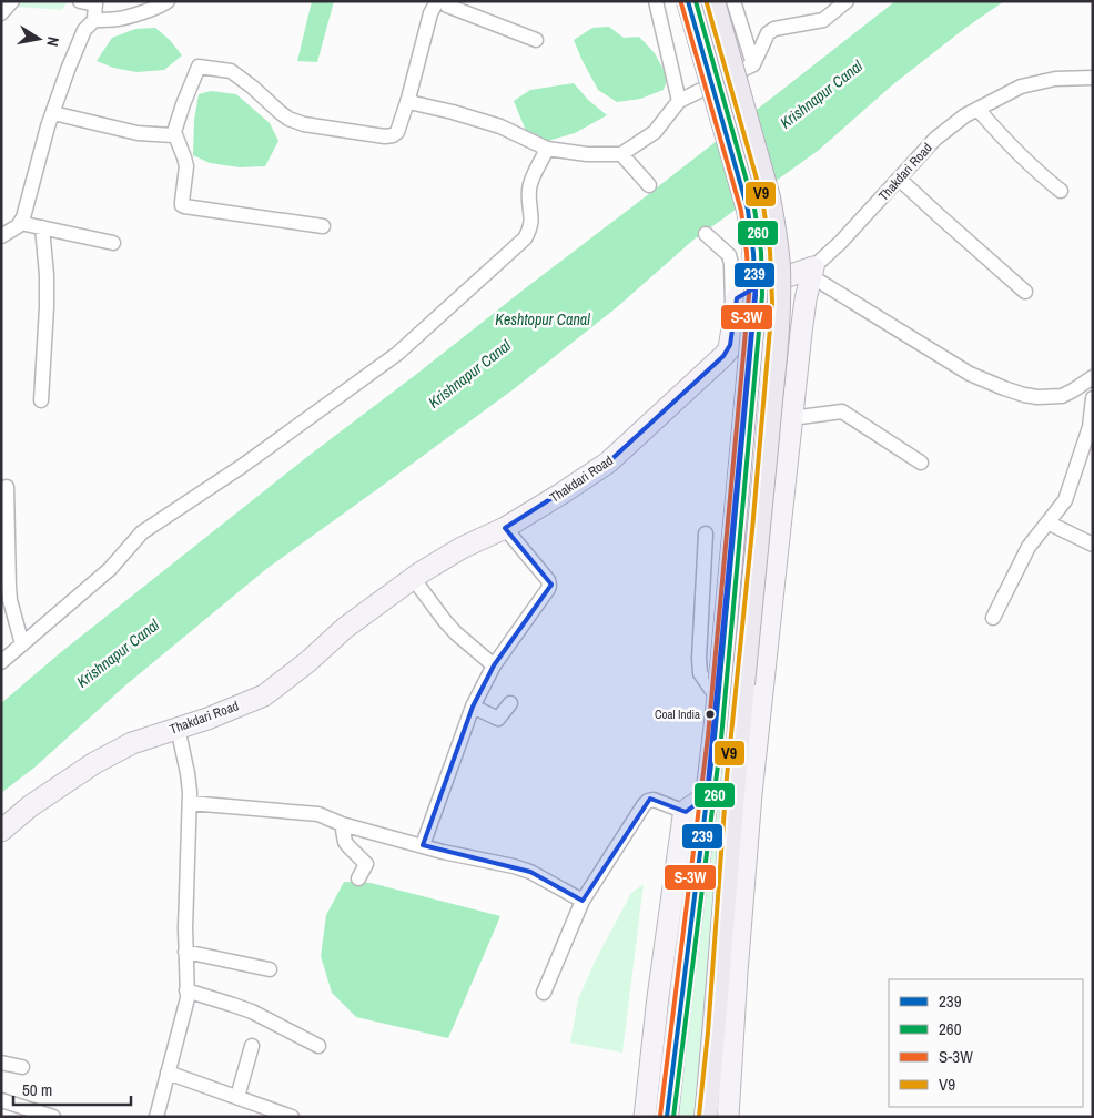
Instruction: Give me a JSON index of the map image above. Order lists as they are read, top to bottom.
{
  "streets": {
    "street": ["Thakdari Road"]
  },
  "water": ["Krishnapur Canal", "Keshtopur Canal"],
  "places": ["Coal India"],
  "lines": [
    "transit line 239",
    "transit line 260",
    "transit line S-3W",
    "transit line V9"
  ],
  "legend": [
    "239",
    "260",
    "S-3W",
    "V9"
  ],
  "scale_bar": "50 m",
  "north": "right"
}
